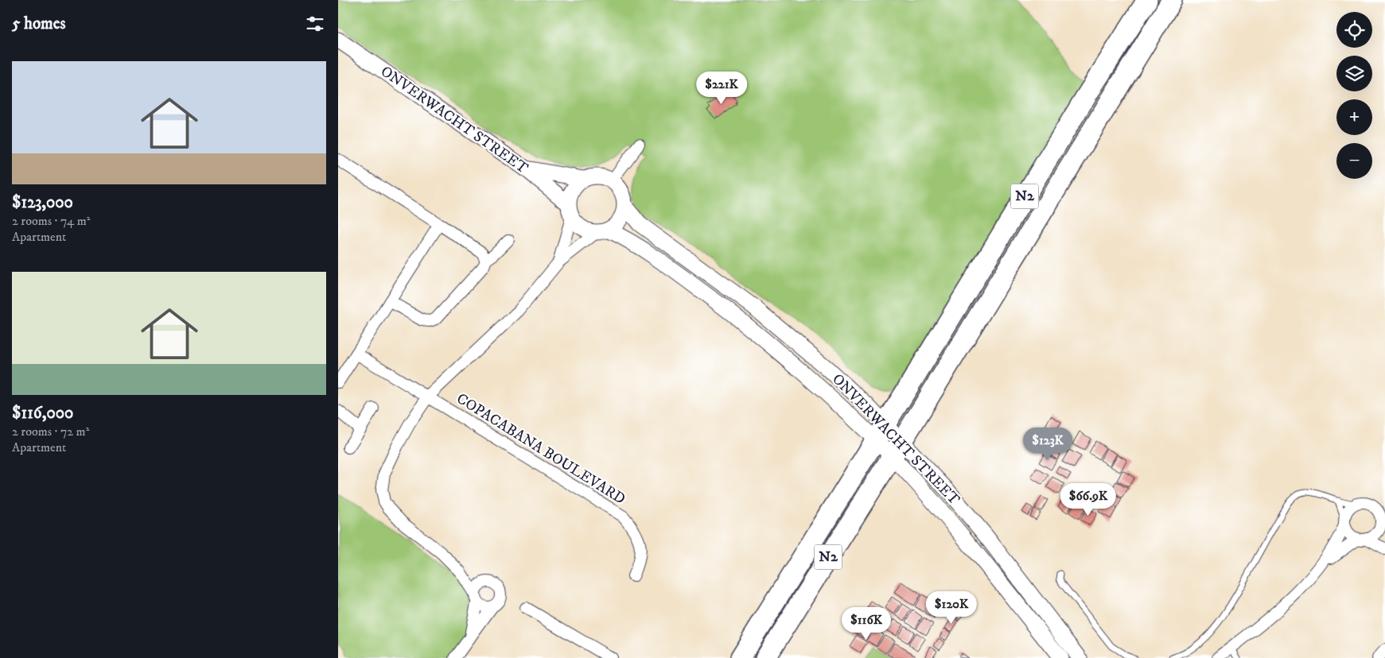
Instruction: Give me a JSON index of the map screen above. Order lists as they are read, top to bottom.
{
  "streets": {
    "highway": ["N2"],
    "street": ["ONVERWACHT STREET", "COPACABANA BOULEVARD"]
  },
  "crossings": [
    ["ONVERWACHT STREET", "N2"]
  ],
  "page": {
    "heading": "5 homes",
    "map_buttons": ["+", "−"],
    "list": [
      {
        "name": "$123,000",
        "note": "2 rooms · 74 m² · Apartment"
      },
      {
        "name": "$116,000",
        "note": "2 rooms · 72 m² · Apartment"
      }
    ],
    "price": [
      "$221K",
      "$123K",
      "$66.9K",
      "$120K",
      "$116K"
    ]
  }
}
